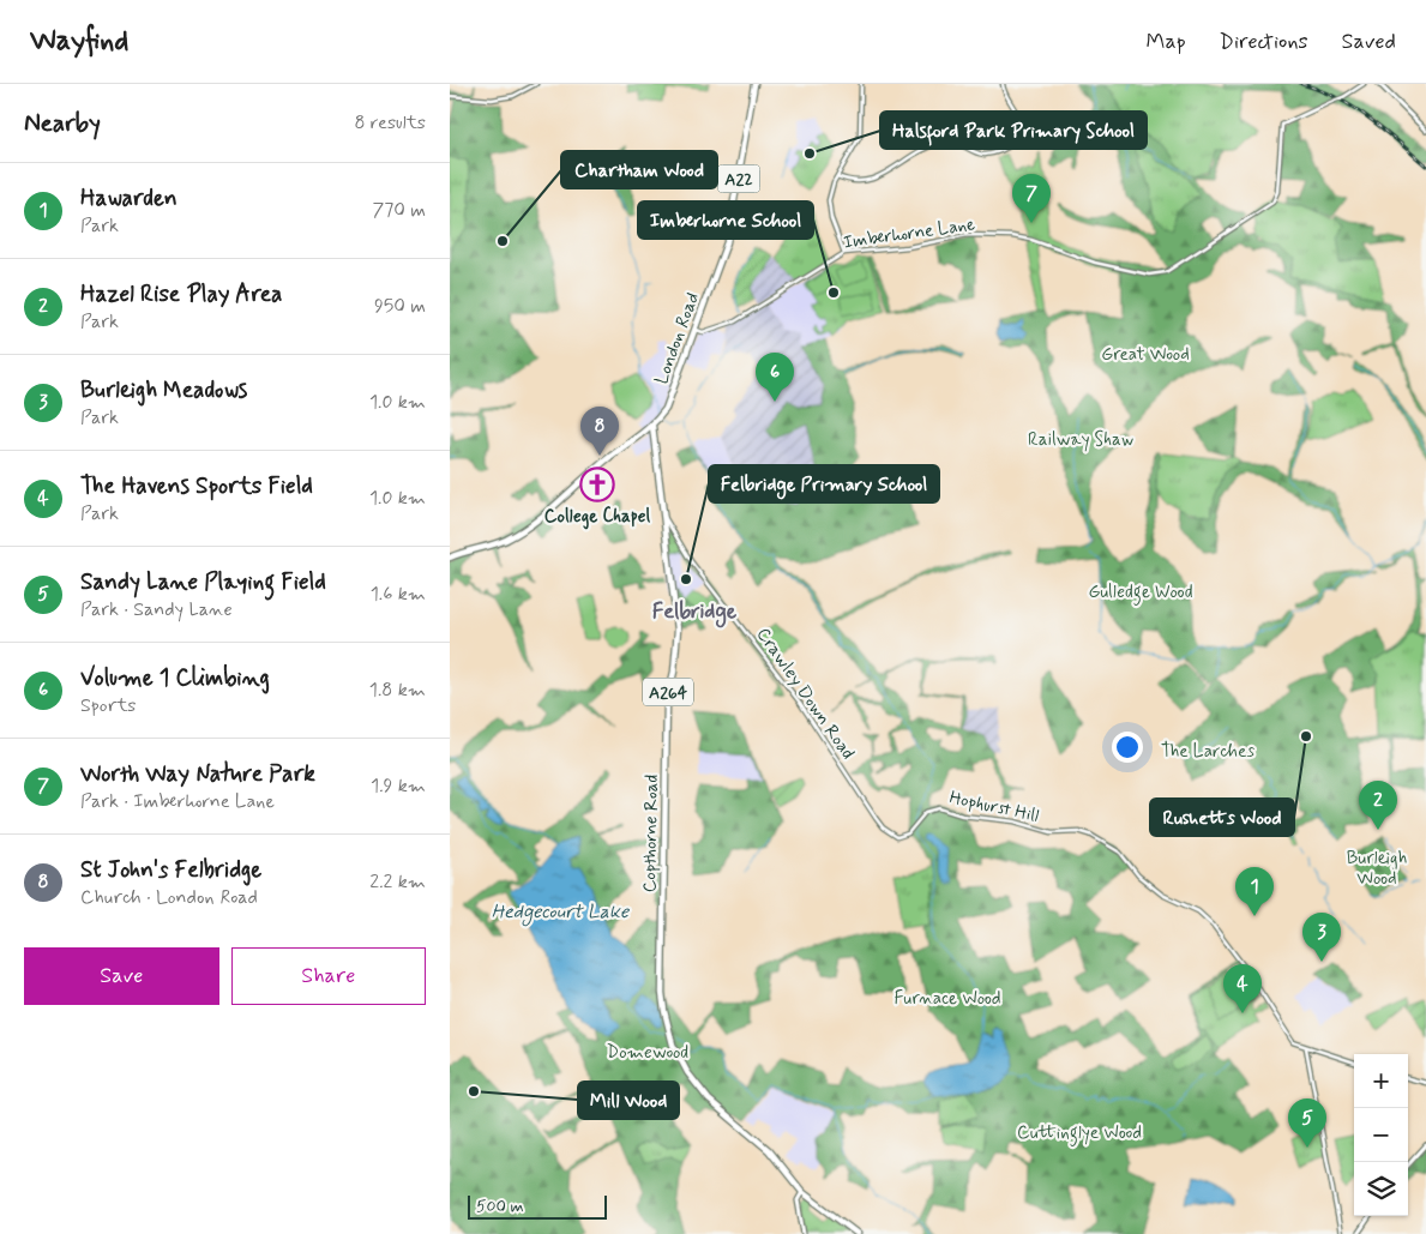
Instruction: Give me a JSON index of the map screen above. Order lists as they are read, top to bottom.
{
  "streets": {
    "highway": [
      "A22",
      "London Road",
      "A264",
      "Copthorne Road"
    ],
    "street": ["Imberhorne Lane", "Crawley Down Road", "Hophurst Hill"]
  },
  "crossings": [
    ["Imberhorne Lane", "London Road"],
    ["London Road", "Copthorne Road"],
    ["A264", "Copthorne Road"],
    ["Crawley Down Road", "Hophurst Hill"],
    ["Crawley Down Road", "Copthorne Road"]
  ],
  "districts": ["Felbridge"],
  "water": ["Hedgecourt Lake"],
  "parks": [
    "Great Wood",
    "Railway Shaw",
    "Gulledge Wood",
    "The Larches",
    "Burleigh Wood",
    "Furnace Wood",
    "Domewood",
    "Cuttinglye Wood"
  ],
  "places": {
    "other": [
      "Halsford Park Primary School",
      "Chartham Wood",
      "Imberhorne School",
      "Felbridge Primary School",
      "Rushetts Wood",
      "Mill Wood"
    ],
    "church": ["College Chapel"]
  },
  "scale_bar": "500 m",
  "page": {
    "header": "Wayfind",
    "nav": ["Map", "Directions", "Saved"],
    "heading": ["Nearby", "8 results"],
    "list": [
      {
        "mark": "1",
        "name": "Hawarden",
        "note": "Park",
        "value": "770 m"
      },
      {
        "mark": "2",
        "name": "Hazel Rise Play Area",
        "note": "Park",
        "value": "950 m"
      },
      {
        "mark": "3",
        "name": "Burleigh Meadows",
        "note": "Park",
        "value": "1.0 km"
      },
      {
        "mark": "4",
        "name": "The Havens Sports Field",
        "note": "Park",
        "value": "1.0 km"
      },
      {
        "mark": "5",
        "name": "Sandy Lane Playing Field",
        "note": "Park · Sandy Lane",
        "value": "1.6 km"
      },
      {
        "mark": "6",
        "name": "Volume 1 Climbing",
        "note": "Sports",
        "value": "1.8 km"
      },
      {
        "mark": "7",
        "name": "Worth Way Nature Park",
        "note": "Park · Imberhorne Lane",
        "value": "1.9 km"
      },
      {
        "mark": "8",
        "name": "St John's Felbridge",
        "note": "Church · London Road",
        "value": "2.2 km"
      }
    ],
    "pins": [
      "7",
      "6",
      "8",
      "2",
      "1",
      "3",
      "4",
      "5"
    ],
    "buttons": ["Save", "Share"],
    "map_buttons": ["+", "−"],
    "scale": "500 m"
  }
}
